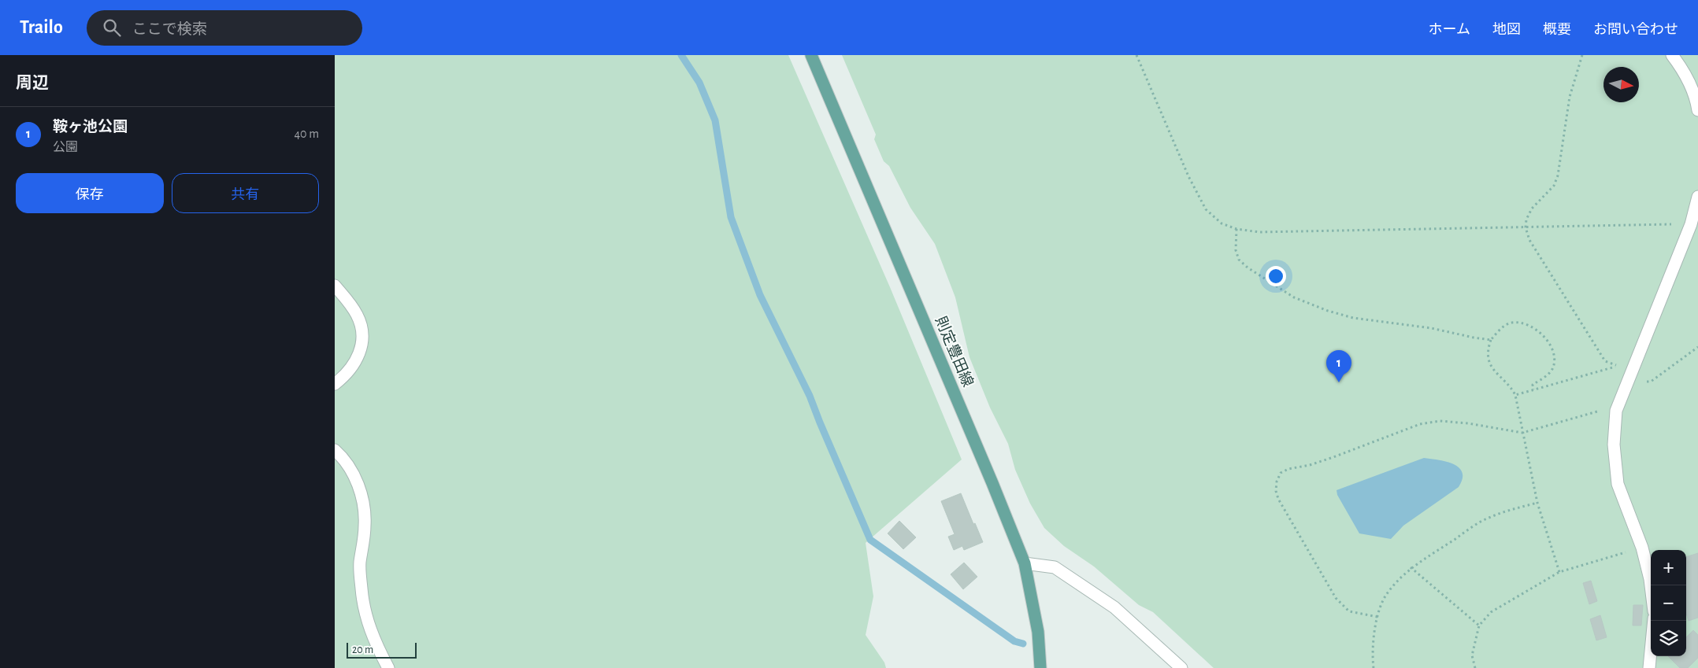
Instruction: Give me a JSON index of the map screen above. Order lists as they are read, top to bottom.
{
  "streets": {
    "main road": ["則定豊田線"]
  },
  "scale_bar": "20 m",
  "north": "right",
  "page": {
    "header": "Trailo",
    "search": "ここで検索",
    "nav": [
      "ホーム",
      "地図",
      "概要",
      "お問い合わせ"
    ],
    "heading": "周辺",
    "list": [
      {
        "mark": "1",
        "name": "鞍ヶ池公園",
        "note": "公園",
        "value": "40 m"
      }
    ],
    "buttons": ["保存", "共有"],
    "pins": "1",
    "map_buttons": ["+", "−"],
    "scale": "20 m"
  }
}
